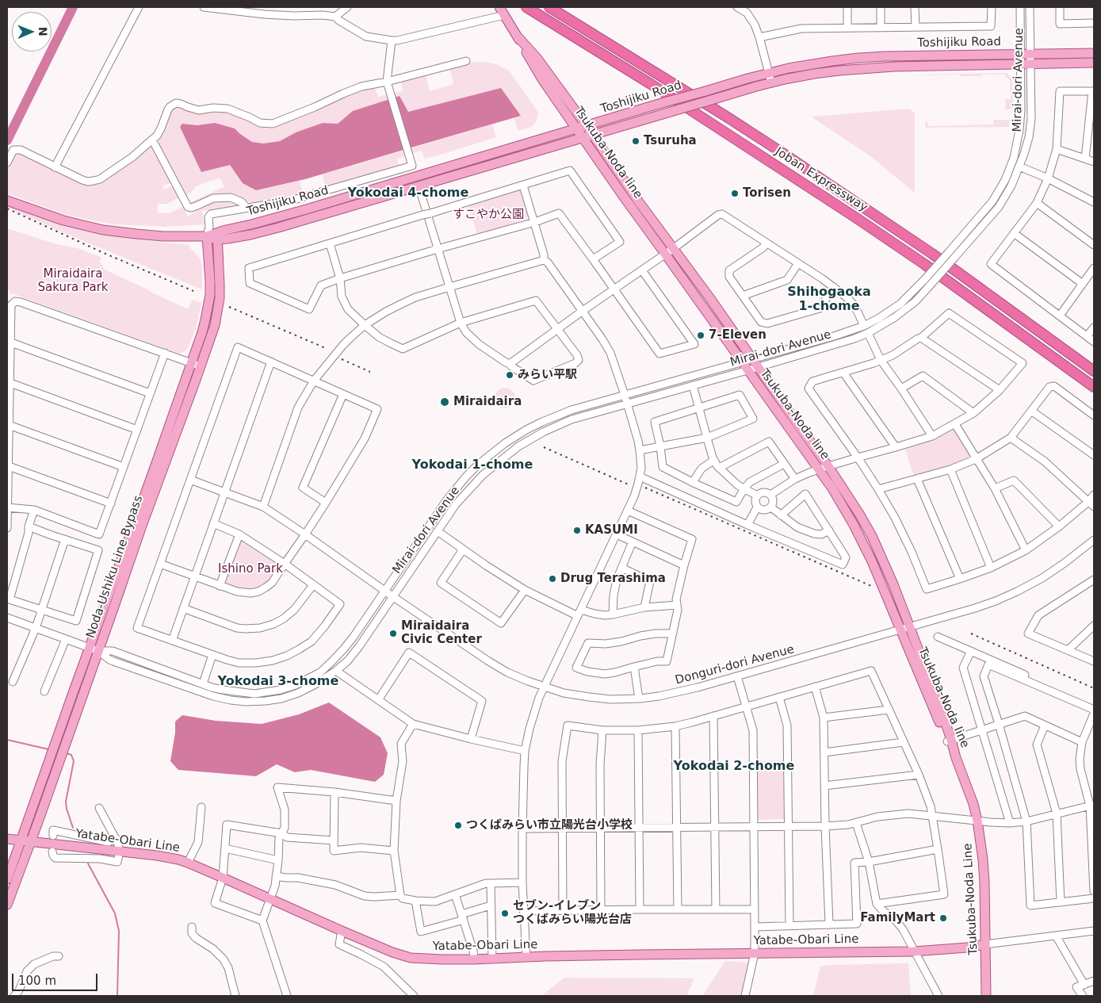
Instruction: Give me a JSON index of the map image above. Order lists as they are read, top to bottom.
{
  "streets": {
    "highway": ["Joban Expressway"],
    "main road": [
      "Toshijiku Road",
      "Tsukuba-Noda line",
      "Noda-Ushiku Line Bypass",
      "Yatabe-Obari Line",
      "Tsukuba-Noda Line"
    ],
    "street": ["Mirai-dori Avenue", "Donguri-dori Avenue"]
  },
  "crossings": [
    ["Toshijiku Road", "Mirai-dori Avenue"],
    ["Toshijiku Road", "Tsukuba-Noda line"],
    ["Toshijiku Road", "Noda-Ushiku Line Bypass"],
    ["Mirai-dori Avenue", "Tsukuba-Noda line"],
    ["Mirai-dori Avenue", "Noda-Ushiku Line Bypass"],
    ["Mirai-dori Avenue", "Donguri-dori Avenue"],
    ["Tsukuba-Noda line", "Donguri-dori Avenue"],
    ["Tsukuba-Noda line", "Tsukuba-Noda Line"],
    ["Noda-Ushiku Line Bypass", "Yatabe-Obari Line"],
    ["Yatabe-Obari Line", "Tsukuba-Noda Line"]
  ],
  "districts": [
    "Yokodai 4-chome",
    "Shihogaoka 1-chome",
    "Yokodai 1-chome",
    "Yokodai 3-chome",
    "Yokodai 2-chome"
  ],
  "parks": ["すこやか公園", "Miraidaira Sakura Park", "Ishino Park"],
  "places": [
    "Tsuruha",
    "Torisen",
    "7-Eleven",
    "みらい平駅",
    "Miraidaira",
    "KASUMI",
    "Drug Terashima",
    "Miraidaira Civic Center",
    "つくばみらい市立陽光台小学校",
    "セブン-イレブン つくばみらい陽光台店",
    "FamilyMart"
  ],
  "scale_bar": "100 m",
  "north": "right"
}
